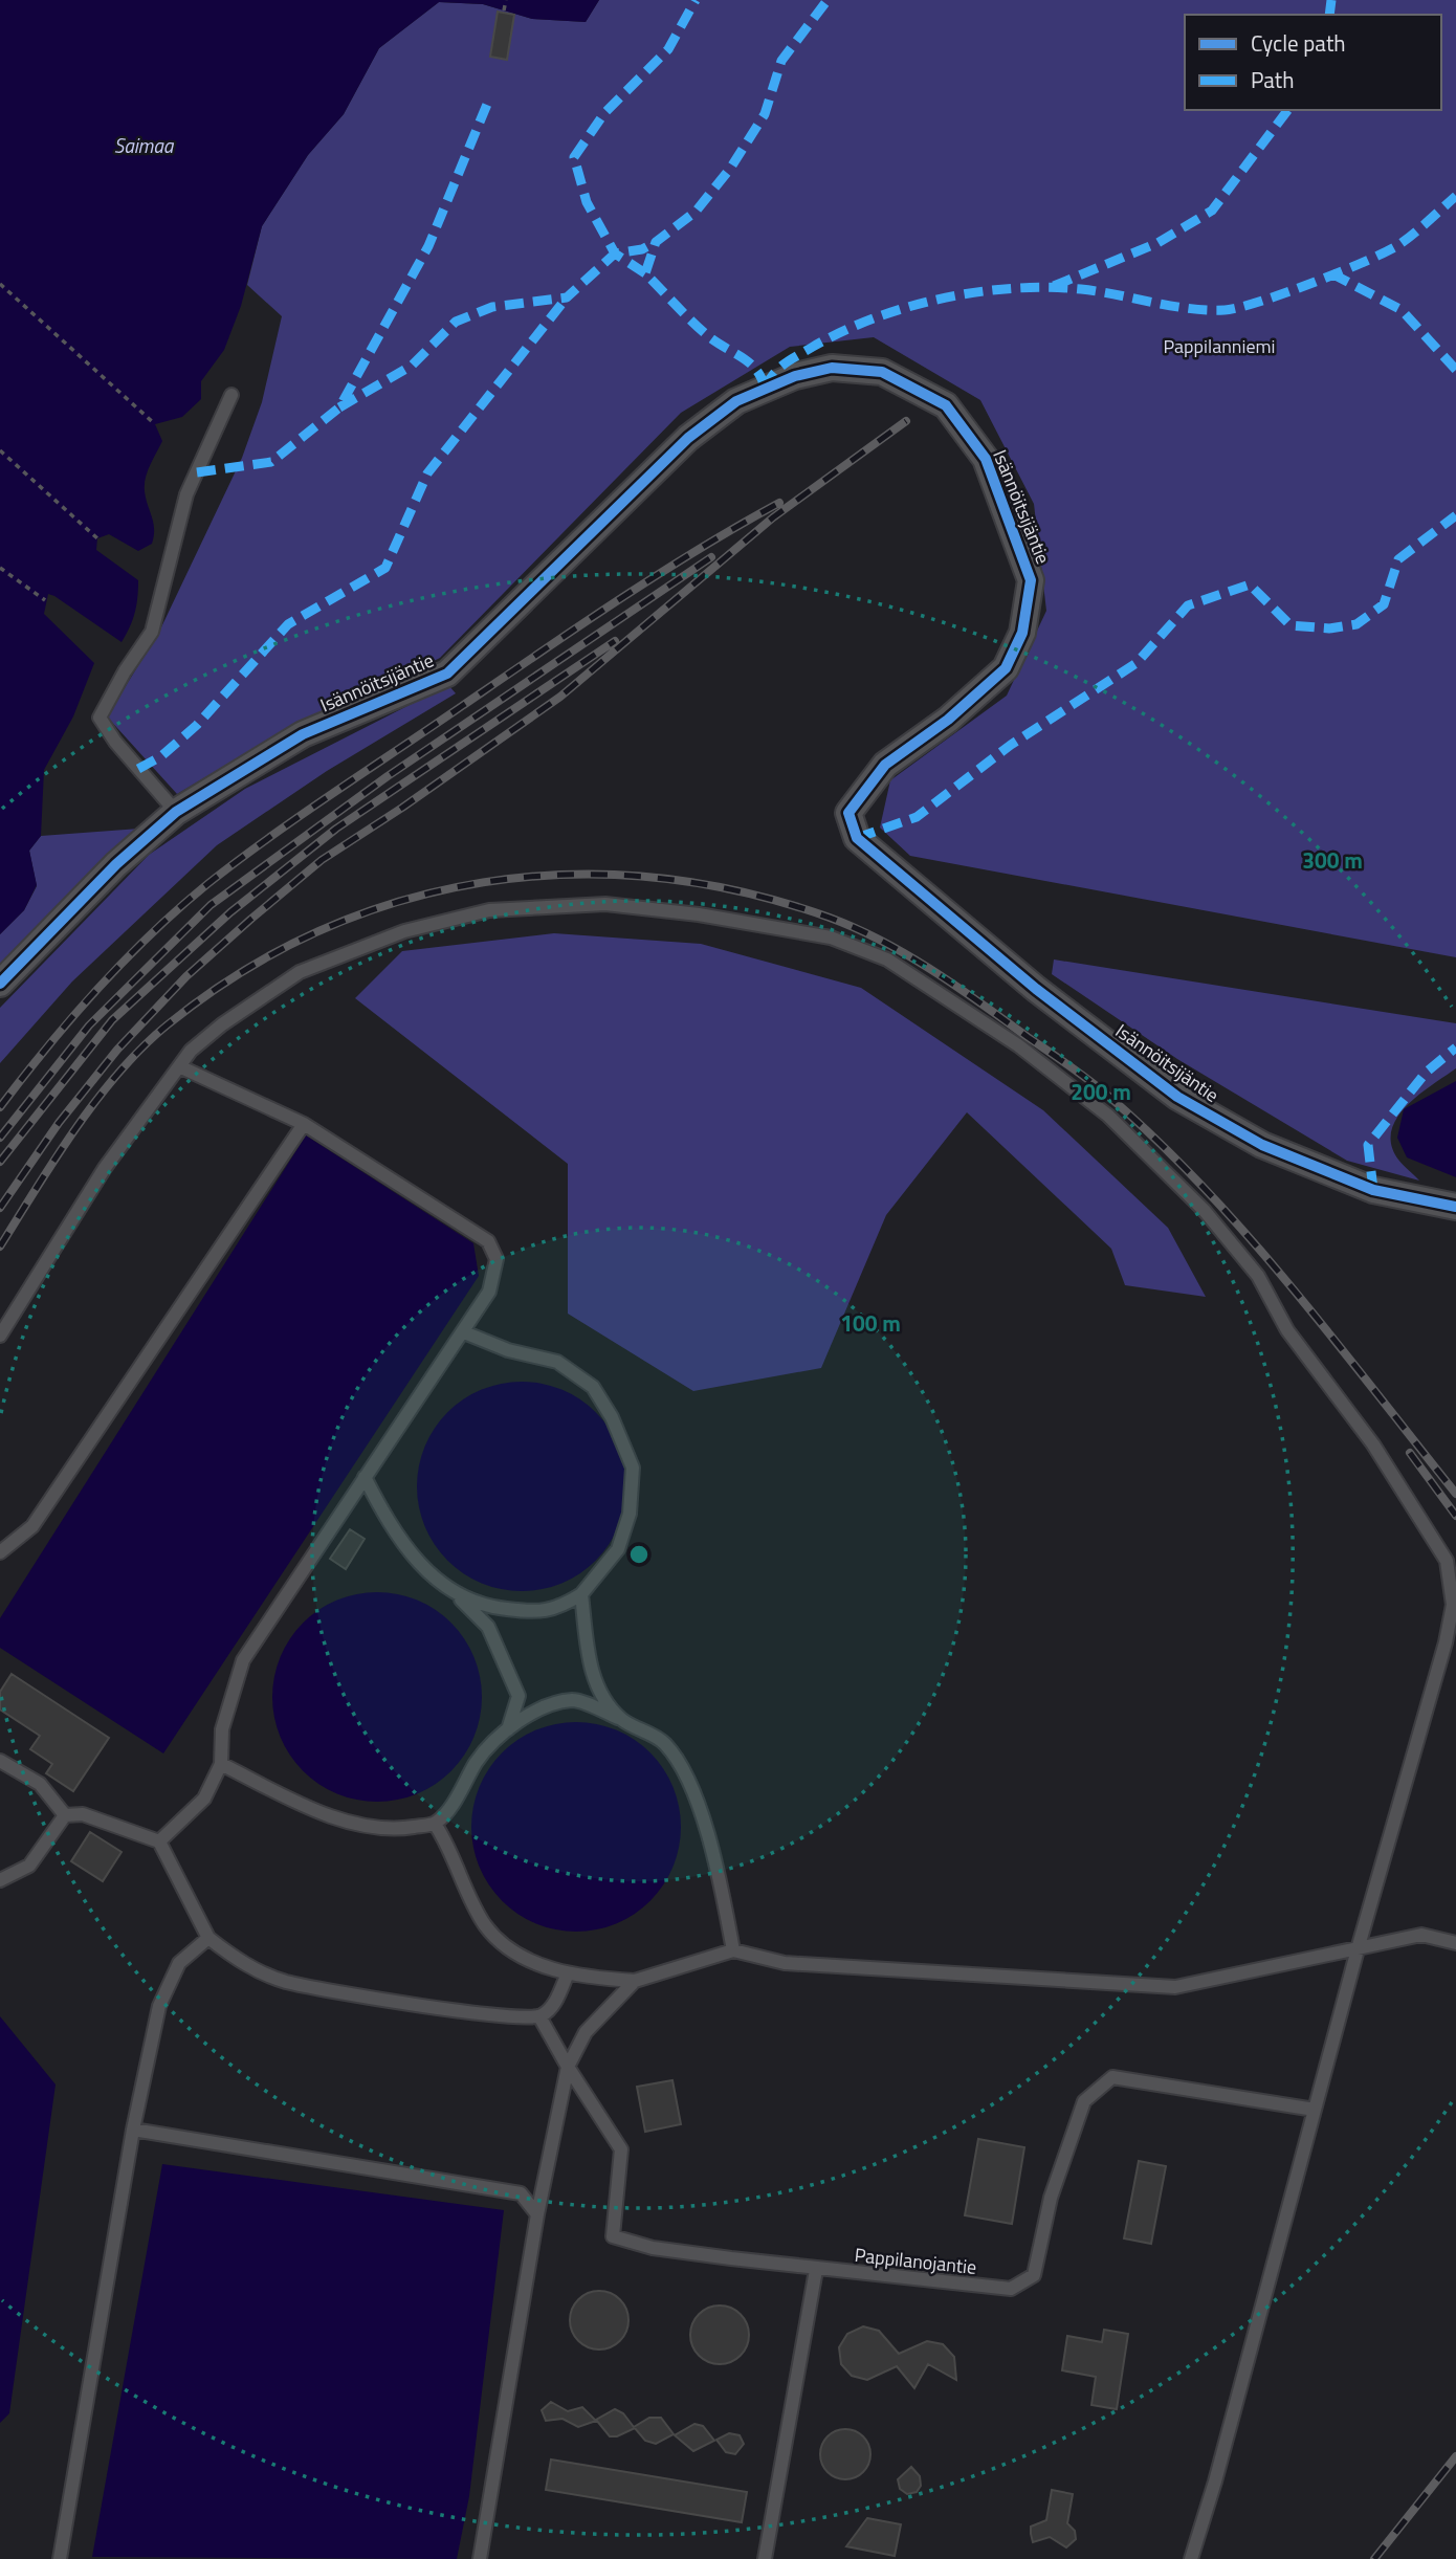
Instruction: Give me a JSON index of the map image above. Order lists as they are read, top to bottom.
{
  "streets": {
    "street": ["Isännöitsijäntie"],
    "lane": ["Pappilanojantie"]
  },
  "water": ["Saimaa"],
  "parks": ["Pappilanniemi"],
  "legend": ["Cycle path", "Path"],
  "rings": ["300 m", "200 m", "100 m"]
}
